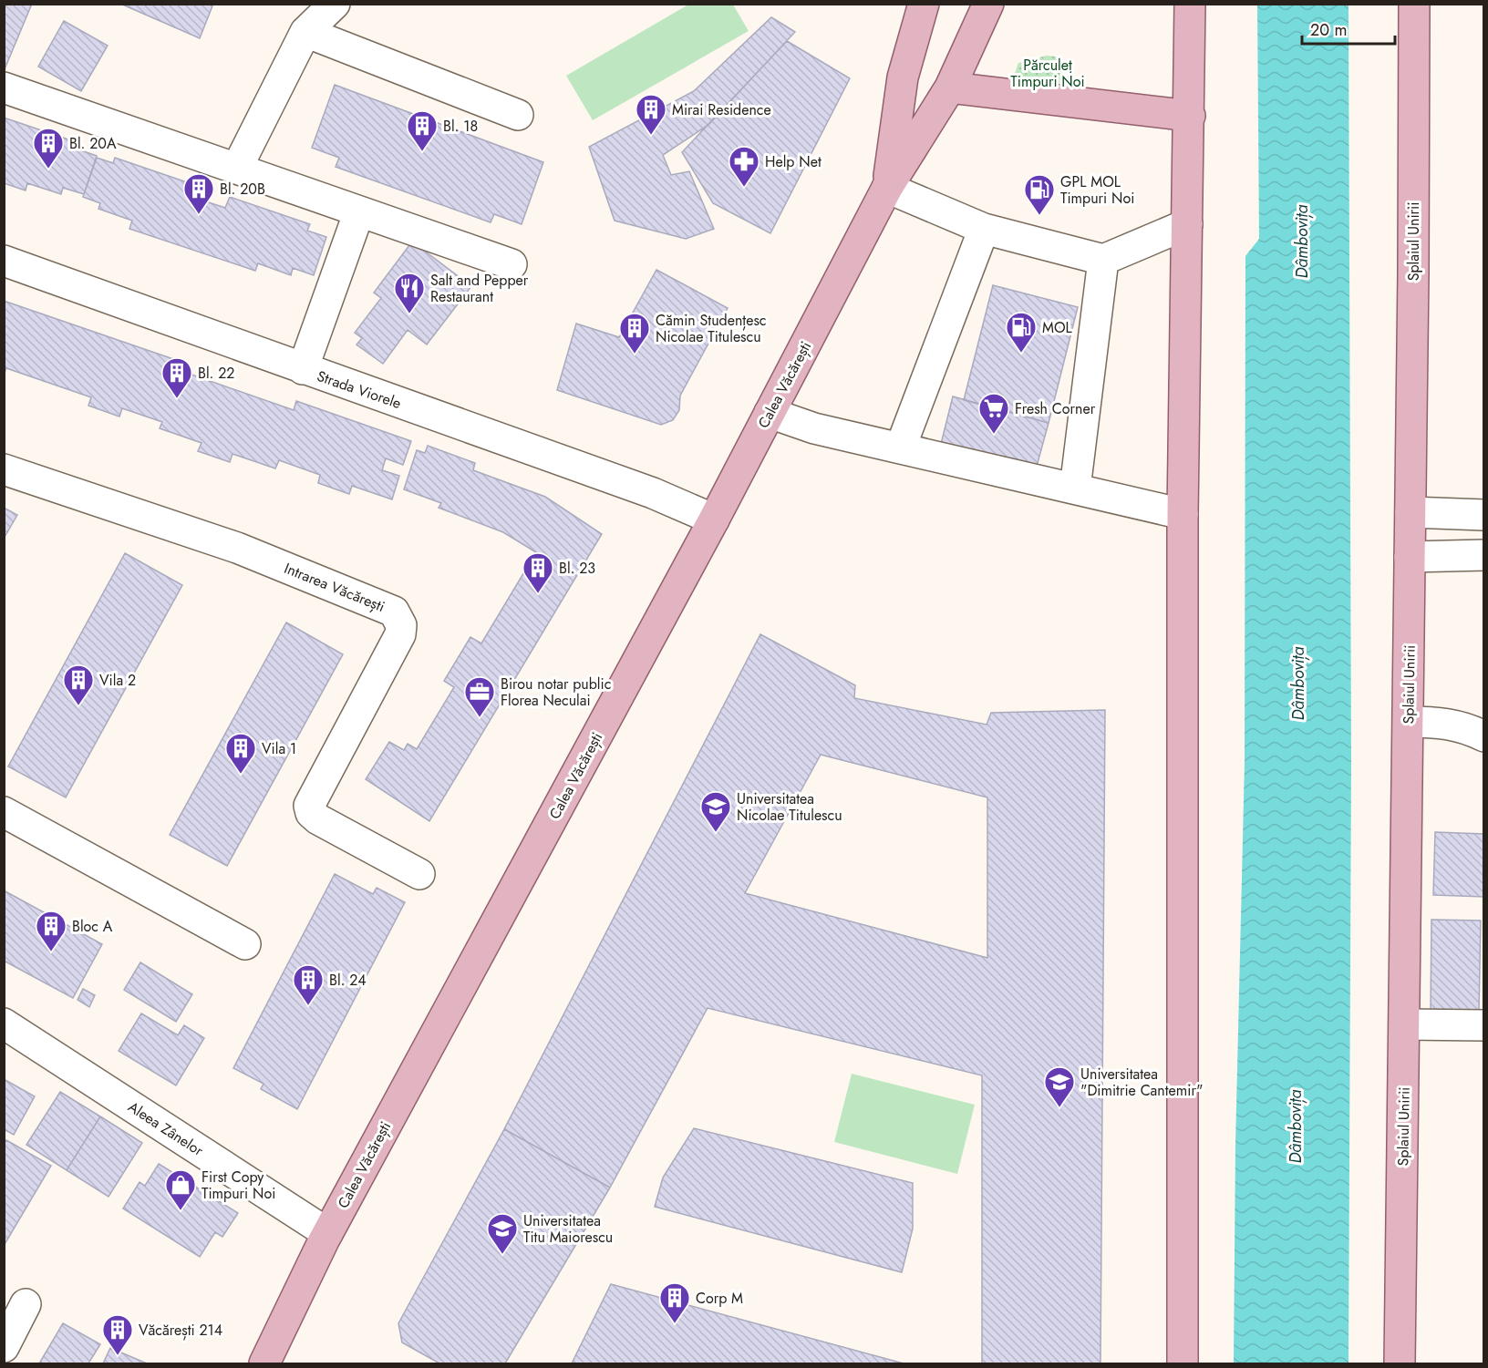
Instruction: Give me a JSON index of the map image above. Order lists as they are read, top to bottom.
{
  "streets": {
    "main road": ["Splaiul Unirii", "Calea Văcărești"],
    "street": ["Strada Viorele", "Intrarea Văcărești", "Aleea Zânelor"]
  },
  "crossings": [
    ["Calea Văcărești", "Strada Viorele"],
    ["Calea Văcărești", "Aleea Zânelor"]
  ],
  "water": ["Dâmbovița"],
  "parks": ["Părculeț Timpuri Noi"],
  "places": {
    "building": [
      "Mirai Residence",
      "Bl. 18",
      "Bl. 20A",
      "Bl. 20B",
      "Cămin Studențesc Nicolae Titulescu",
      "Bl. 22",
      "Bl. 23",
      "Vila 2",
      "Vila 1",
      "Bloc A",
      "Bl. 24",
      "Corp M",
      "Văcărești 214"
    ],
    "pharmacy": ["Help Net"],
    "fuel station": ["GPL MOL Timpuri Noi", "MOL"],
    "restaurant": ["Salt and Pepper Restaurant"],
    "supermarket": ["Fresh Corner"],
    "office": ["Birou notar public Florea Neculai"],
    "school or university": ["Universitatea Nicolae Titulescu", "Universitatea \"Dimitrie Cantemir\"", "Universitatea Titu Maiorescu"],
    "shop": ["First Copy Timpuri Noi"]
  },
  "scale_bar": "20 m"
}
